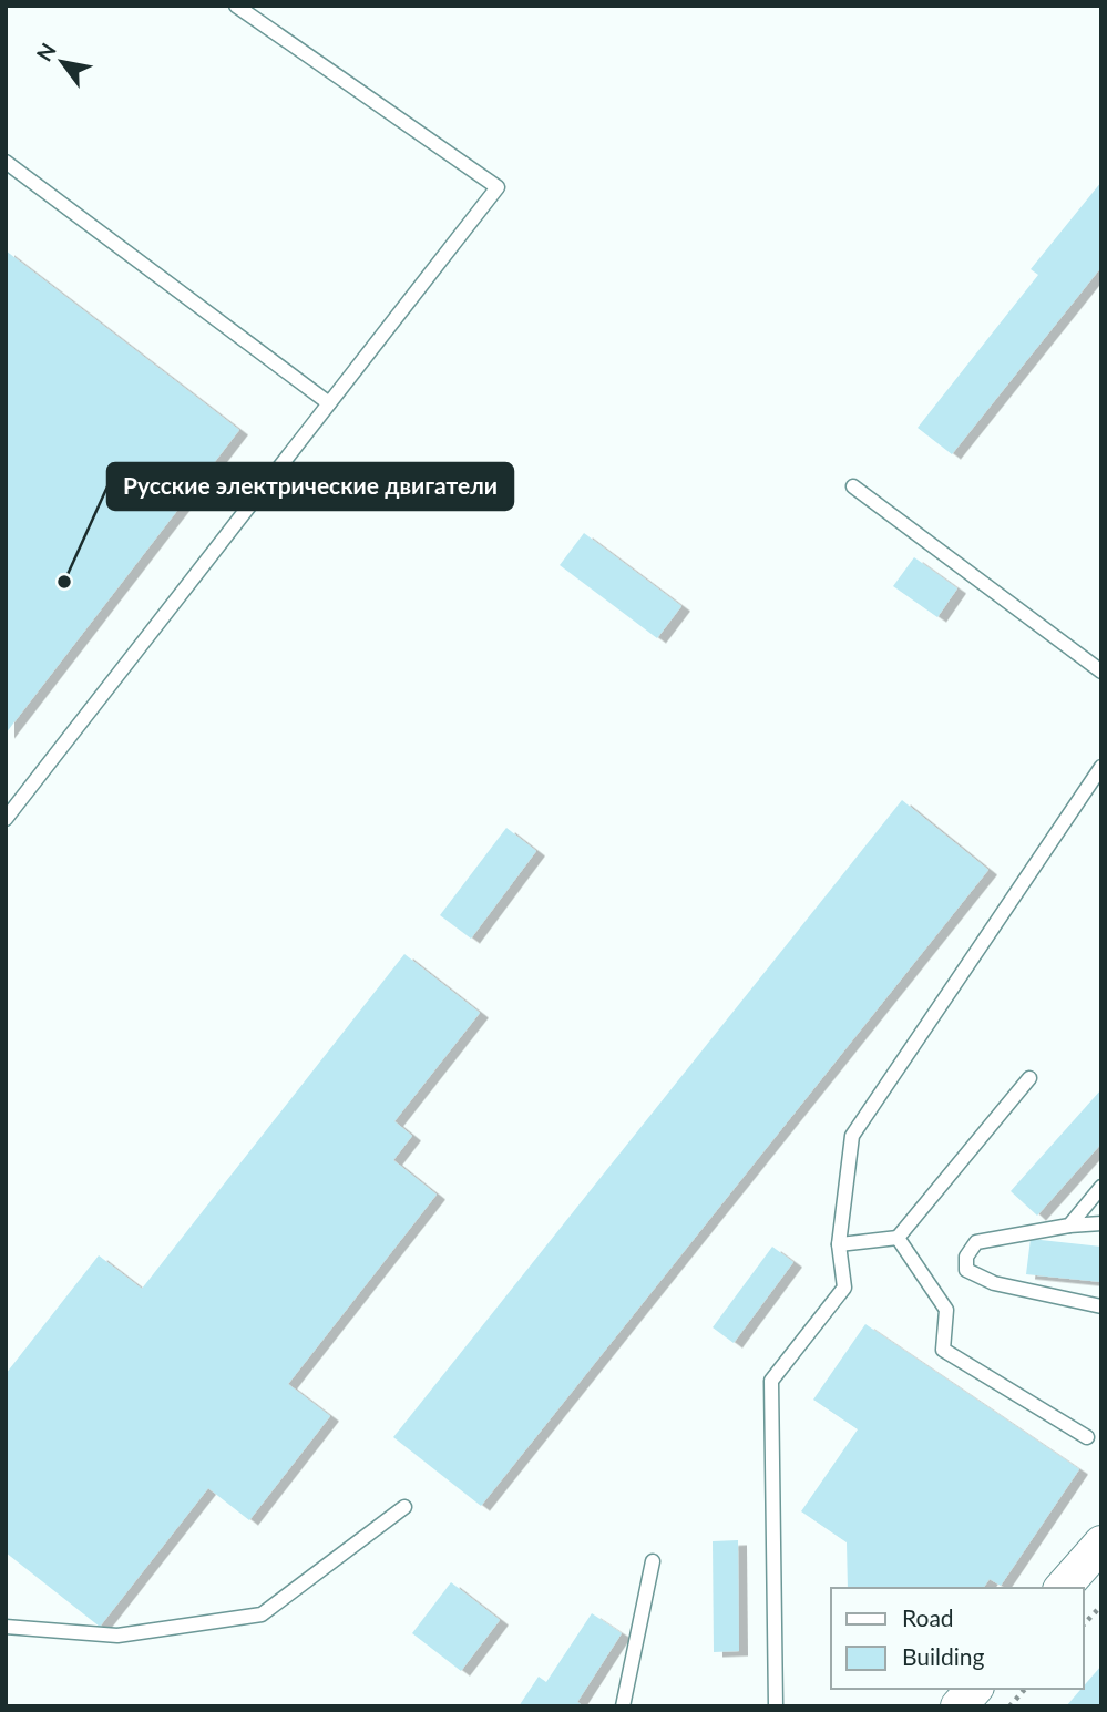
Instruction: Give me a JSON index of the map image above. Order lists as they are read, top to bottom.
{
  "places": ["Русские электрические двигатели"],
  "legend": ["Road", "Building"],
  "north": "top left"
}
